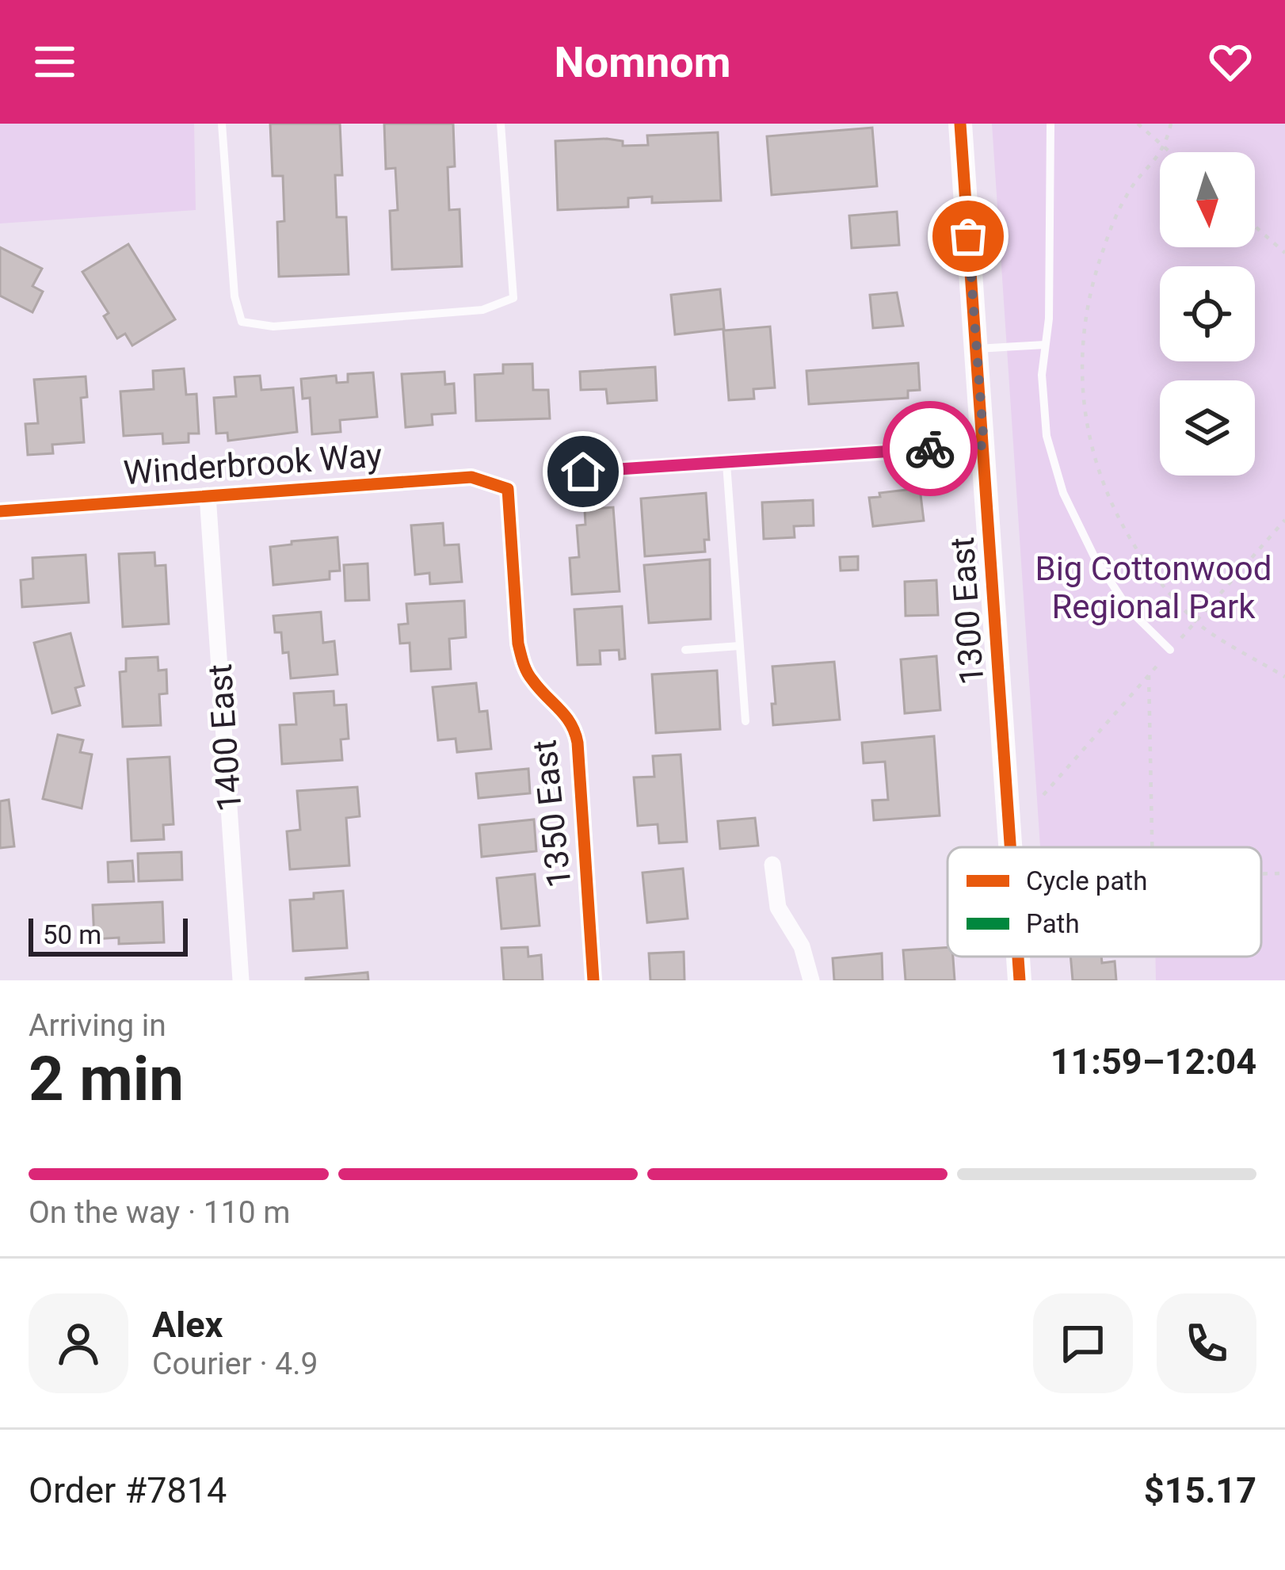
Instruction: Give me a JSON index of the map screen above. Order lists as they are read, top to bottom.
{
  "streets": {
    "main road": ["1300 East"],
    "street": ["Winderbrook Way", "1400 East", "1350 East"]
  },
  "crossings": [
    ["Winderbrook Way", "1400 East"],
    ["Winderbrook Way", "1350 East"]
  ],
  "parks": ["Big Cottonwood Regional Park"],
  "legend": ["Cycle path", "Path"],
  "scale_bar": "50 m",
  "north": "bottom",
  "page": {
    "header": "Nomnom",
    "scale": "50 m",
    "heading": ["2 min", "Arriving in", "11:59–12:04"],
    "panel": [
      "Alex",
      "Courier · 4.9",
      "Order #7814",
      "$15.17"
    ],
    "bar": "On the way · 110 m"
  }
}
